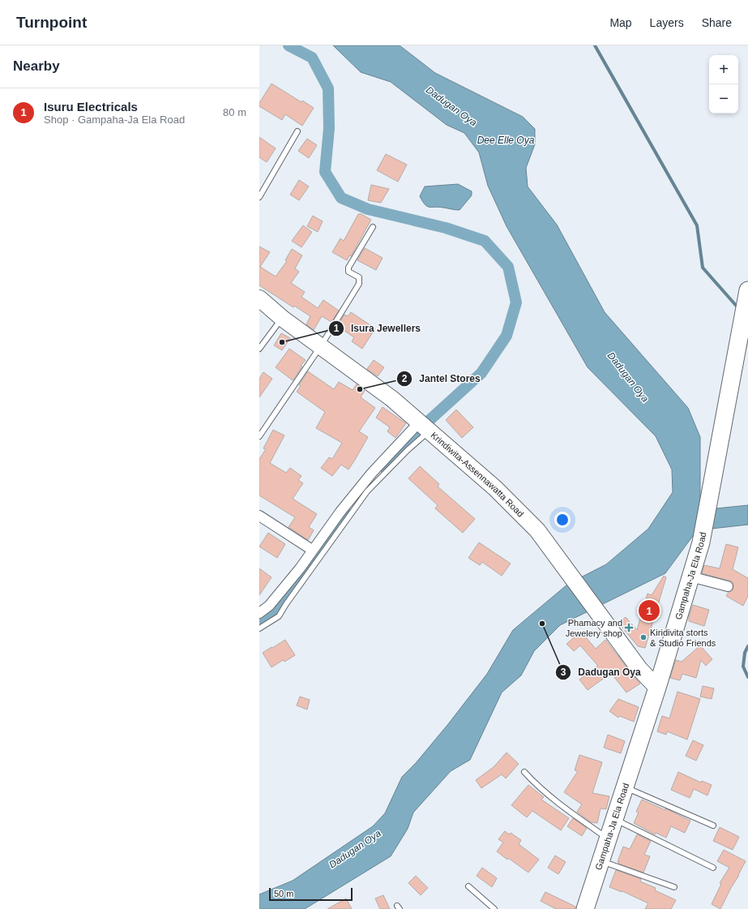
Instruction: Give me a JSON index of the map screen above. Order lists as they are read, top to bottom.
{
  "streets": {
    "highway": ["Gampaha-Ja Ela Road"],
    "main road": ["Krindiwita-Assennawatta Road"]
  },
  "crossings": [
    ["Krindiwita-Assennawatta Road", "Gampaha-Ja Ela Road"]
  ],
  "water": ["Dadugan Oya", "Dee Elle Oya"],
  "places": {
    "other": [
      "Isura Jewellers",
      "Jantel Stores",
      "Dadugan Oya",
      "Kiridivita storts & Studio Friends"
    ],
    "health": ["Phamacy and Jewelery shop"]
  },
  "scale_bar": "50 m",
  "page": {
    "header": "Turnpoint",
    "nav": ["Map", "Layers", "Share"],
    "heading": "Nearby",
    "map_buttons": ["+", "−"],
    "list": [
      {
        "mark": "1",
        "name": "Isuru Electricals",
        "note": "Shop · Gampaha-Ja Ela Road",
        "value": "80 m"
      }
    ],
    "pins": "1",
    "scale": "50 m"
  }
}
